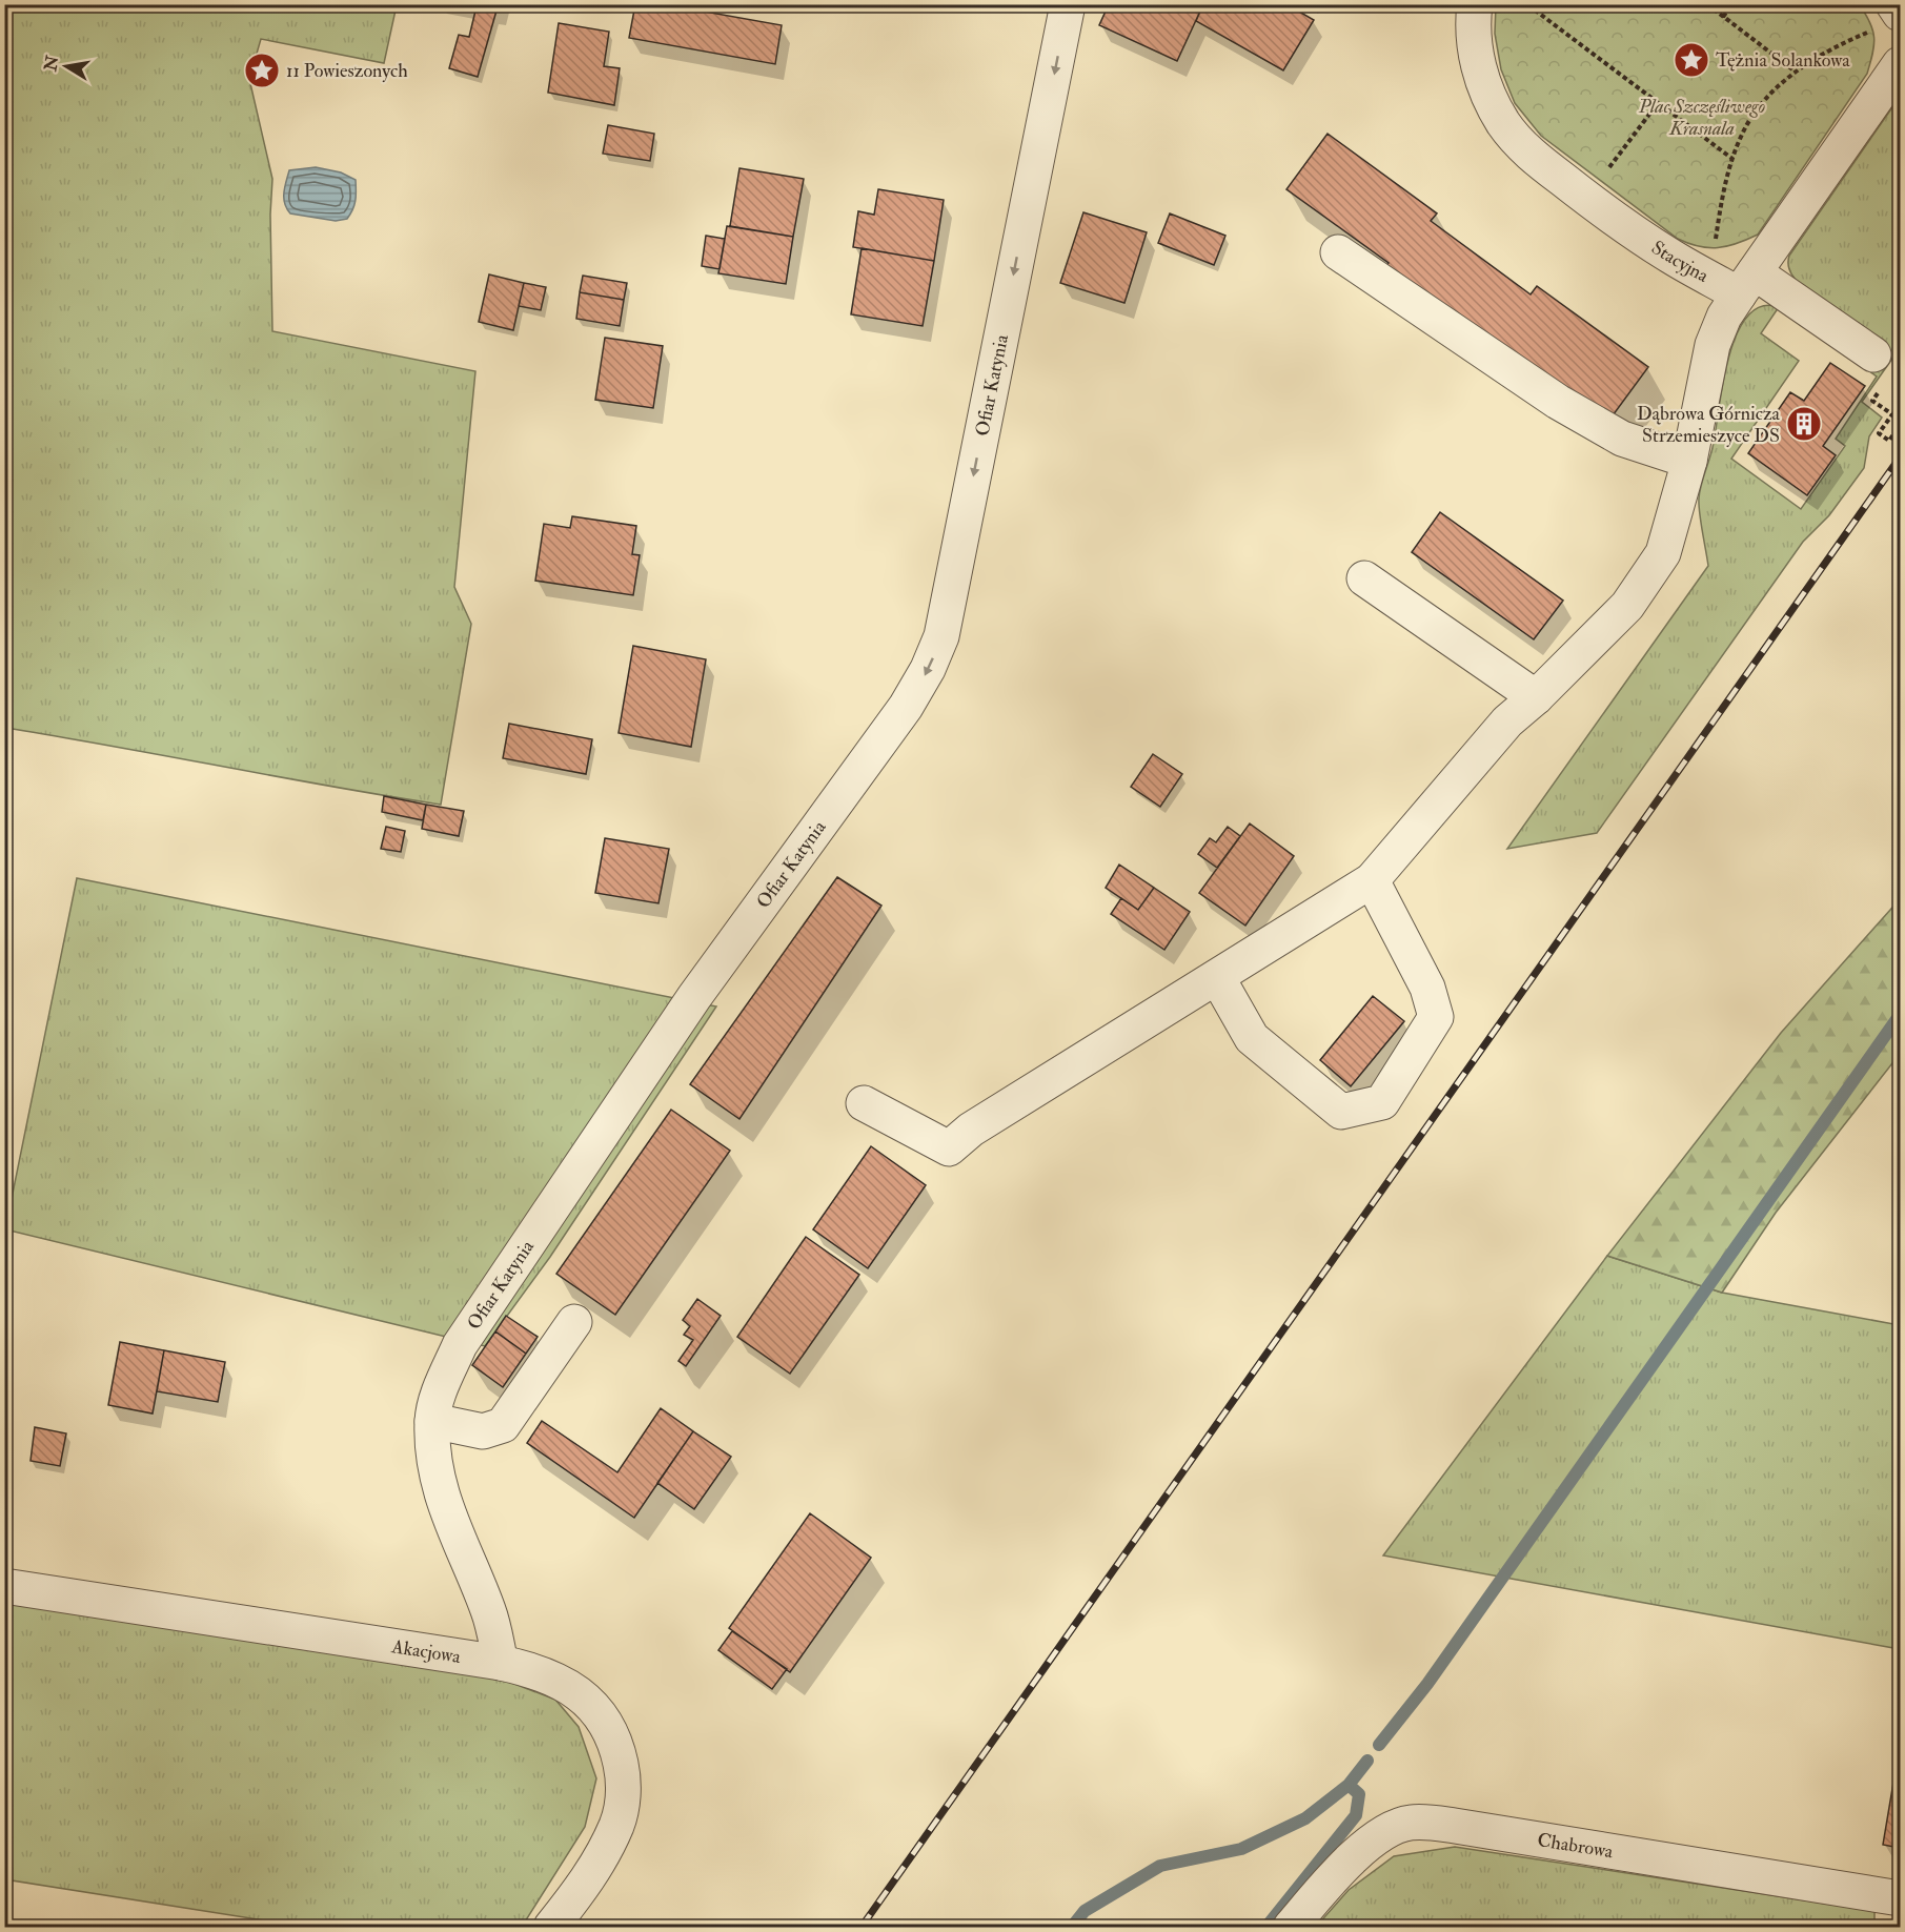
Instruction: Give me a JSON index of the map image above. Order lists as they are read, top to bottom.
{
  "streets": {
    "street": [
      "Stacyjna",
      "Ofiar Katynia",
      "Akacjowa",
      "Chabrowa"
    ]
  },
  "crossings": [
    ["Ofiar Katynia", "Akacjowa"]
  ],
  "one_way": ["Ofiar Katynia"],
  "parks": ["Plac Szczęśliwego Krasnala"],
  "places": {
    "place": ["Tężnia Solankowa", "11 Powieszonych"],
    "building": ["Dąbrowa Górnicza Strzemieszyce DS"]
  },
  "north": "left"
}
